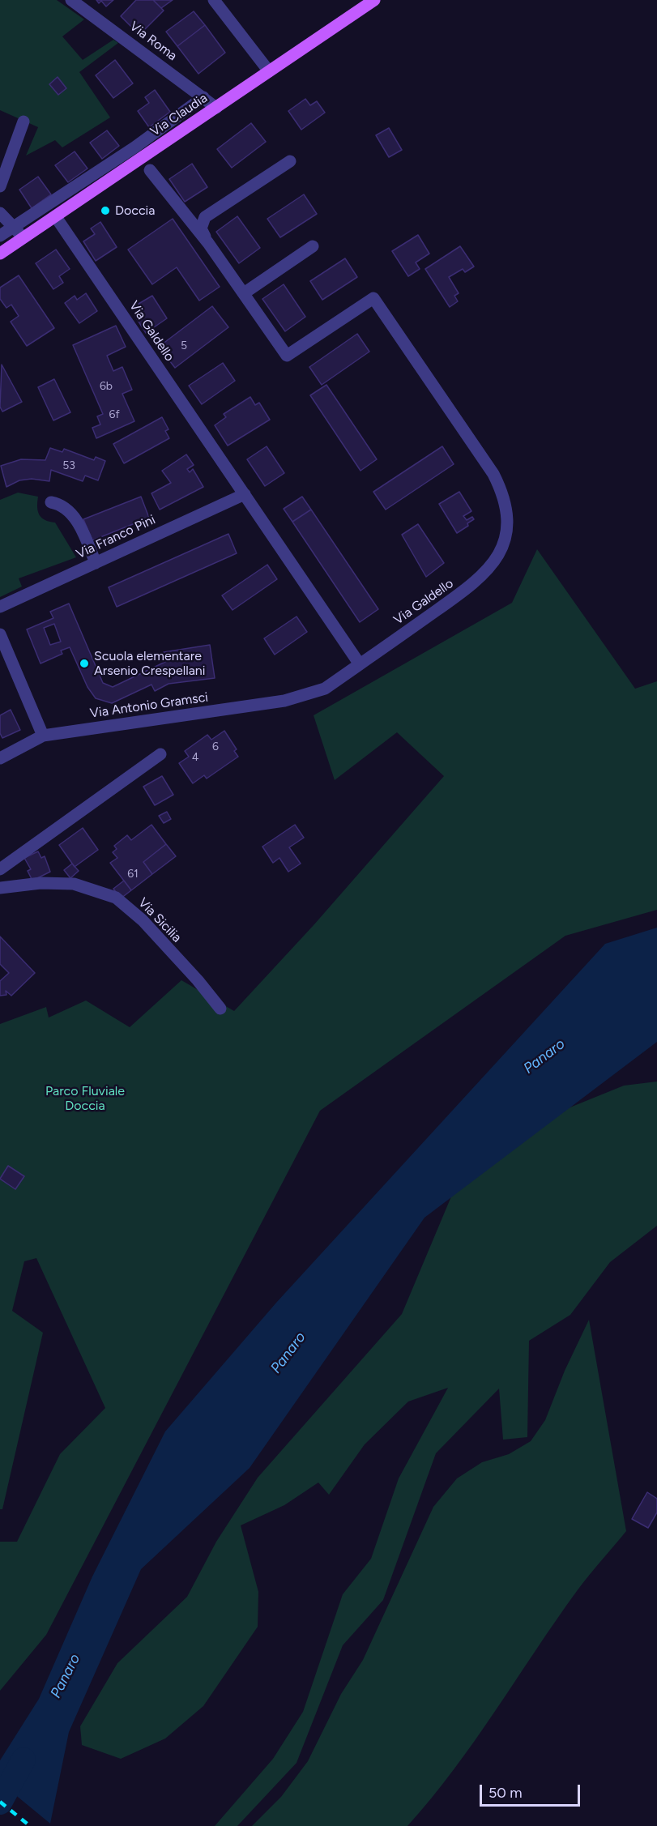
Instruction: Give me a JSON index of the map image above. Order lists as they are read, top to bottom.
{
  "streets": {
    "main road": ["Via Claudia"],
    "street": [
      "Via Roma",
      "Via Galdello",
      "Via Franco Pini",
      "Via Antonio Gramsci",
      "Via Sicilia"
    ]
  },
  "crossings": [
    ["Via Roma", "Via Claudia"],
    ["Via Claudia", "Via Galdello"],
    ["Via Galdello", "Via Franco Pini"],
    ["Via Galdello", "Via Antonio Gramsci"]
  ],
  "water": ["Panaro"],
  "parks": ["Parco Fluviale Doccia"],
  "places": ["Doccia", "Scuola elementare Arsenio Crespellani"],
  "house_numbers": [
    "5",
    "6b",
    "6f",
    "53",
    "6",
    "4",
    "61"
  ],
  "scale_bar": "50 m"
}
